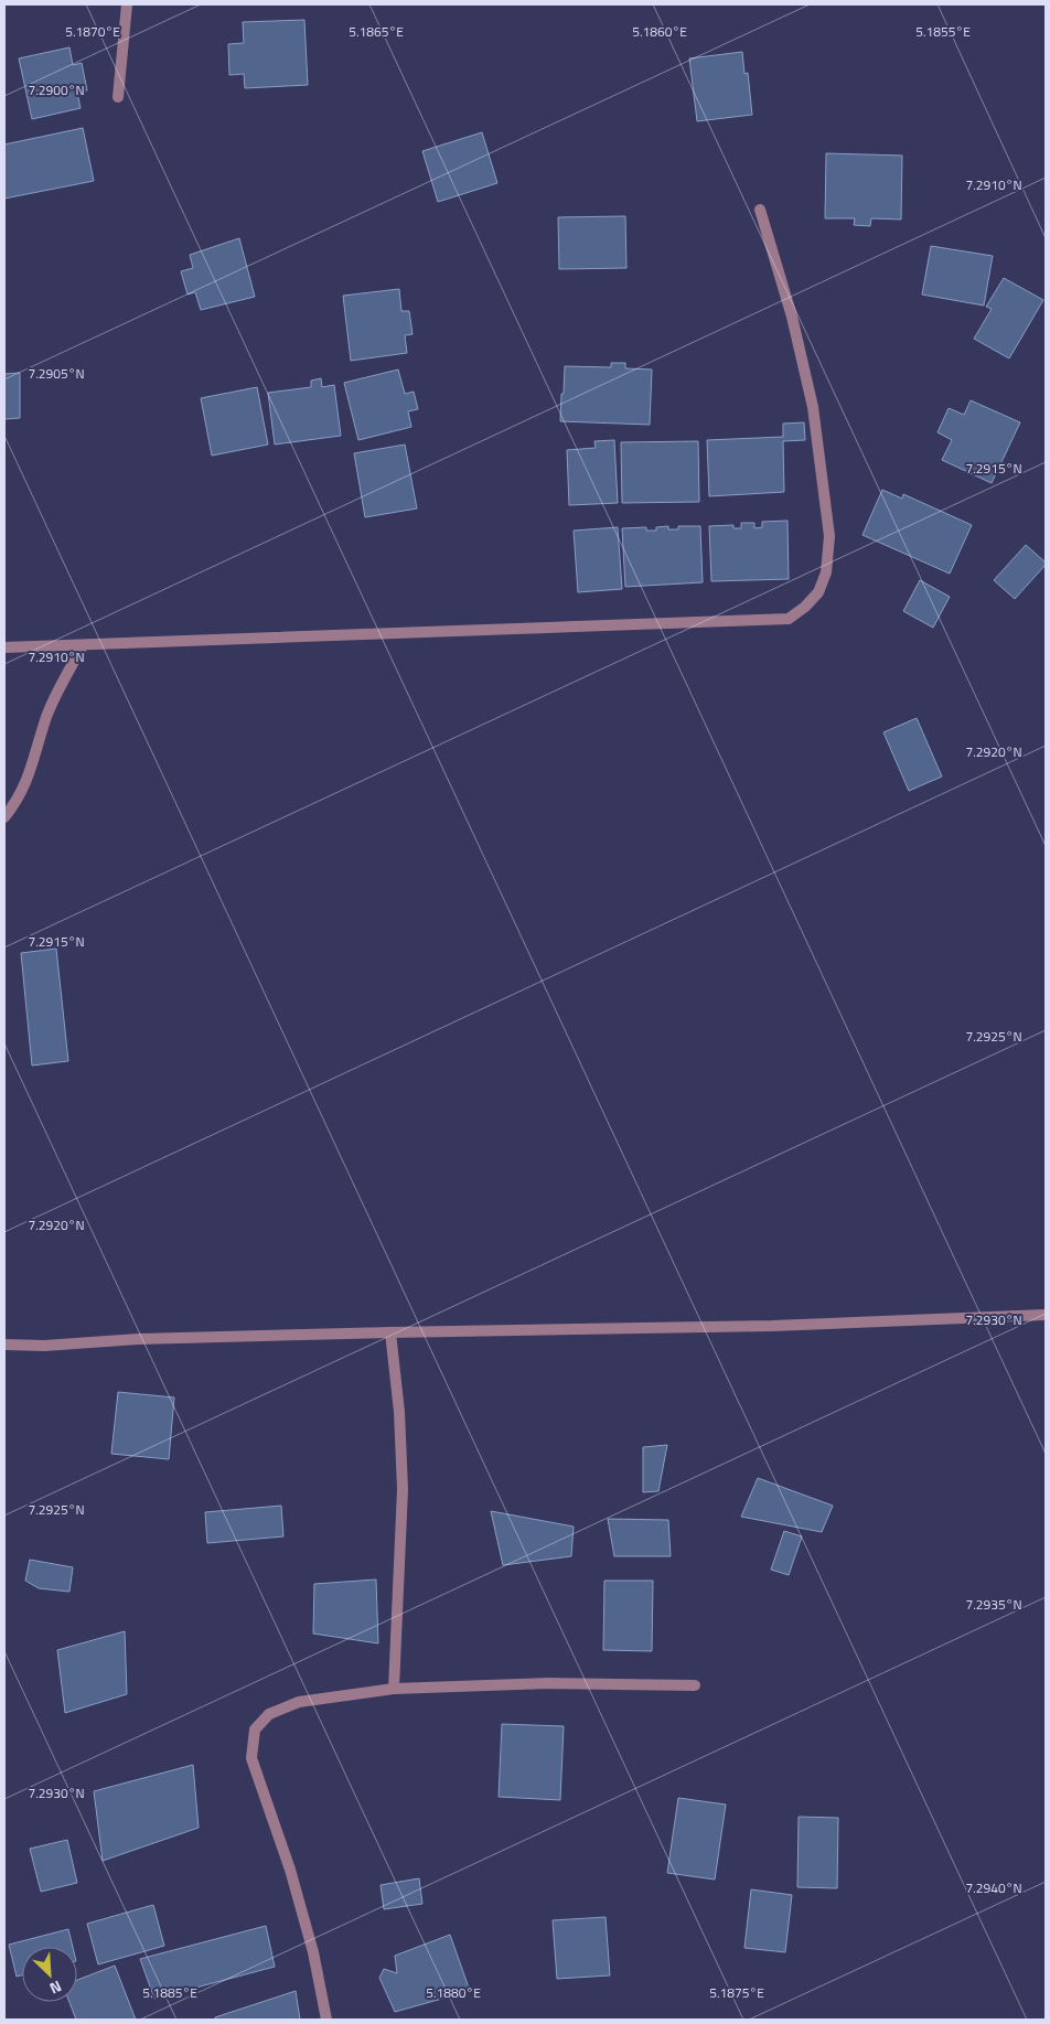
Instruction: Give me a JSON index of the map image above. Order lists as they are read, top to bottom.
{
  "north": "bottom right",
  "coordinates": [
    "5.1870°E",
    "5.1865°E",
    "5.1860°E",
    "5.1855°E",
    "7.2900°N",
    "7.2910°N",
    "7.2905°N",
    "7.2915°N",
    "7.2920°N",
    "7.2925°N",
    "7.2930°N",
    "7.2935°N",
    "7.2940°N",
    "5.1885°E",
    "5.1880°E",
    "5.1875°E"
  ]
}
